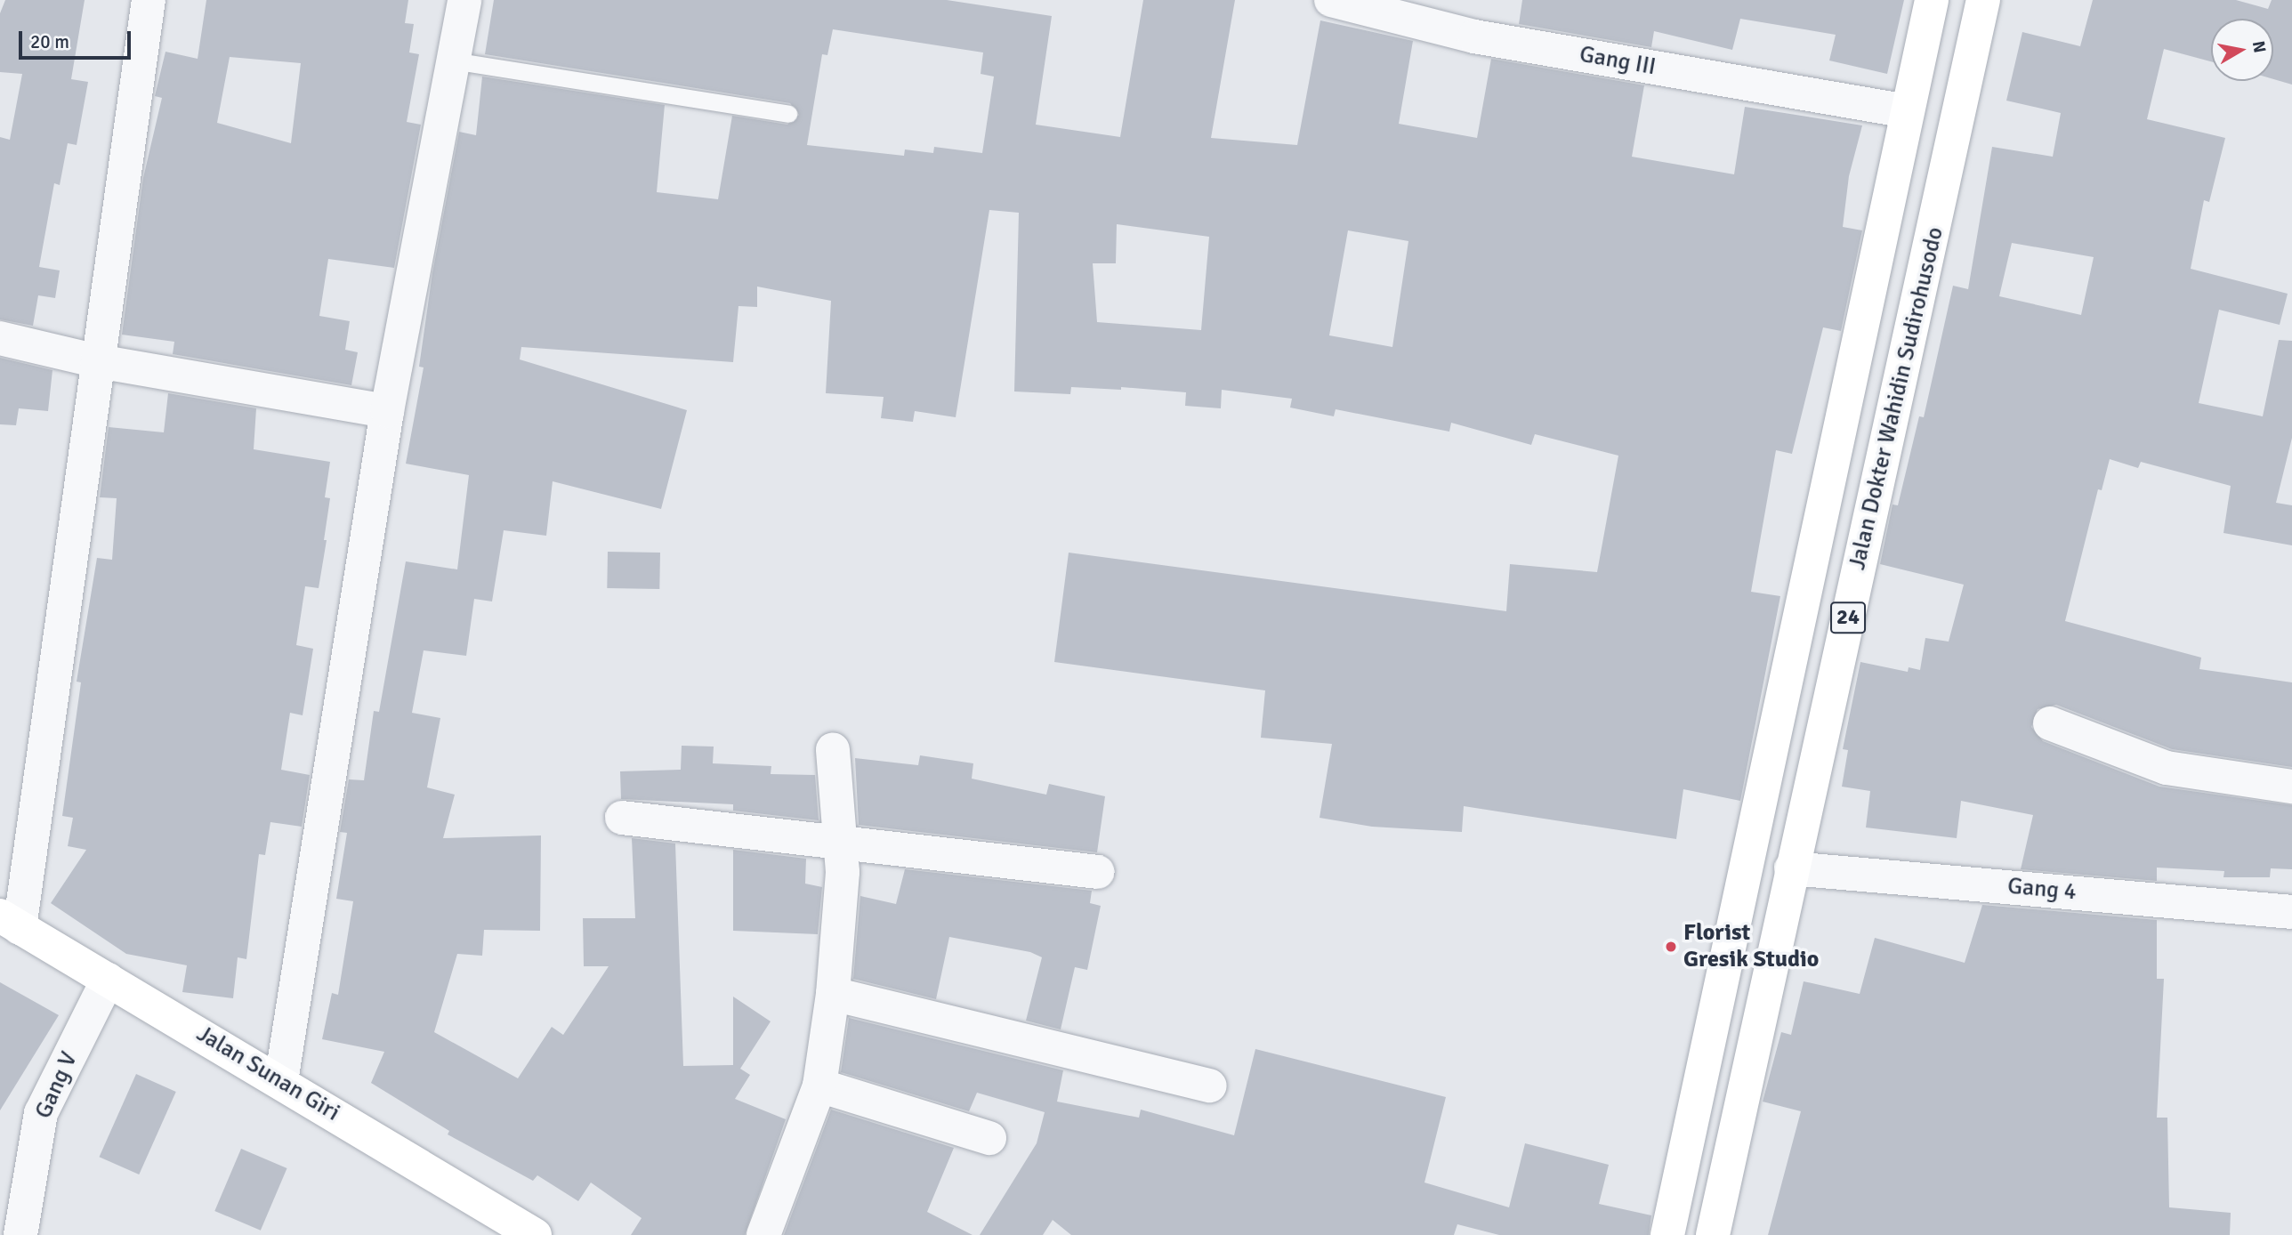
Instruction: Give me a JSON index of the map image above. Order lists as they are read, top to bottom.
{
  "streets": {
    "main road": ["Jalan Dokter Wahidin Sudirohusodo", "24", "Jalan Sunan Giri"],
    "street": ["Gang III", "Gang 4", "Gang V"]
  },
  "crossings": [
    ["Gang III", "Jalan Dokter Wahidin Sudirohusodo"],
    ["Jalan Dokter Wahidin Sudirohusodo", "Gang 4"],
    ["Jalan Sunan Giri", "Gang V"]
  ],
  "places": ["Florist Gresik Studio"],
  "scale_bar": "20 m",
  "north": "right"
}
